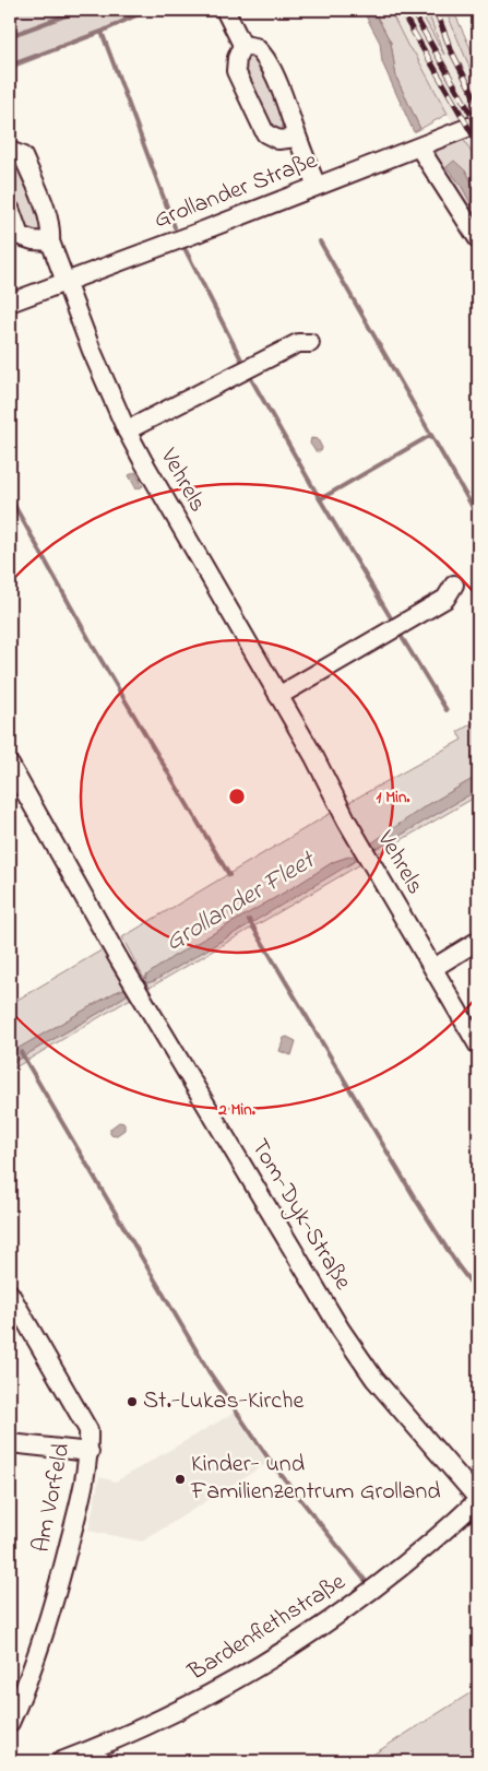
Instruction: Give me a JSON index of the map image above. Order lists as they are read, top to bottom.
{
  "streets": {
    "street": [
      "Grollander Straße",
      "Vehrels",
      "Tom-Dyk-Straße",
      "Am Vorfeld",
      "Bardenflethstraße"
    ]
  },
  "crossings": [
    ["Grollander Straße", "Vehrels"],
    ["Tom-Dyk-Straße", "Bardenflethstraße"]
  ],
  "water": ["Grollander Fleet"],
  "places": ["St.-Lukas-Kirche", "Kinder- und Familienzentrum Grolland"],
  "rings": ["1 Min.", "2 Min."]
}
